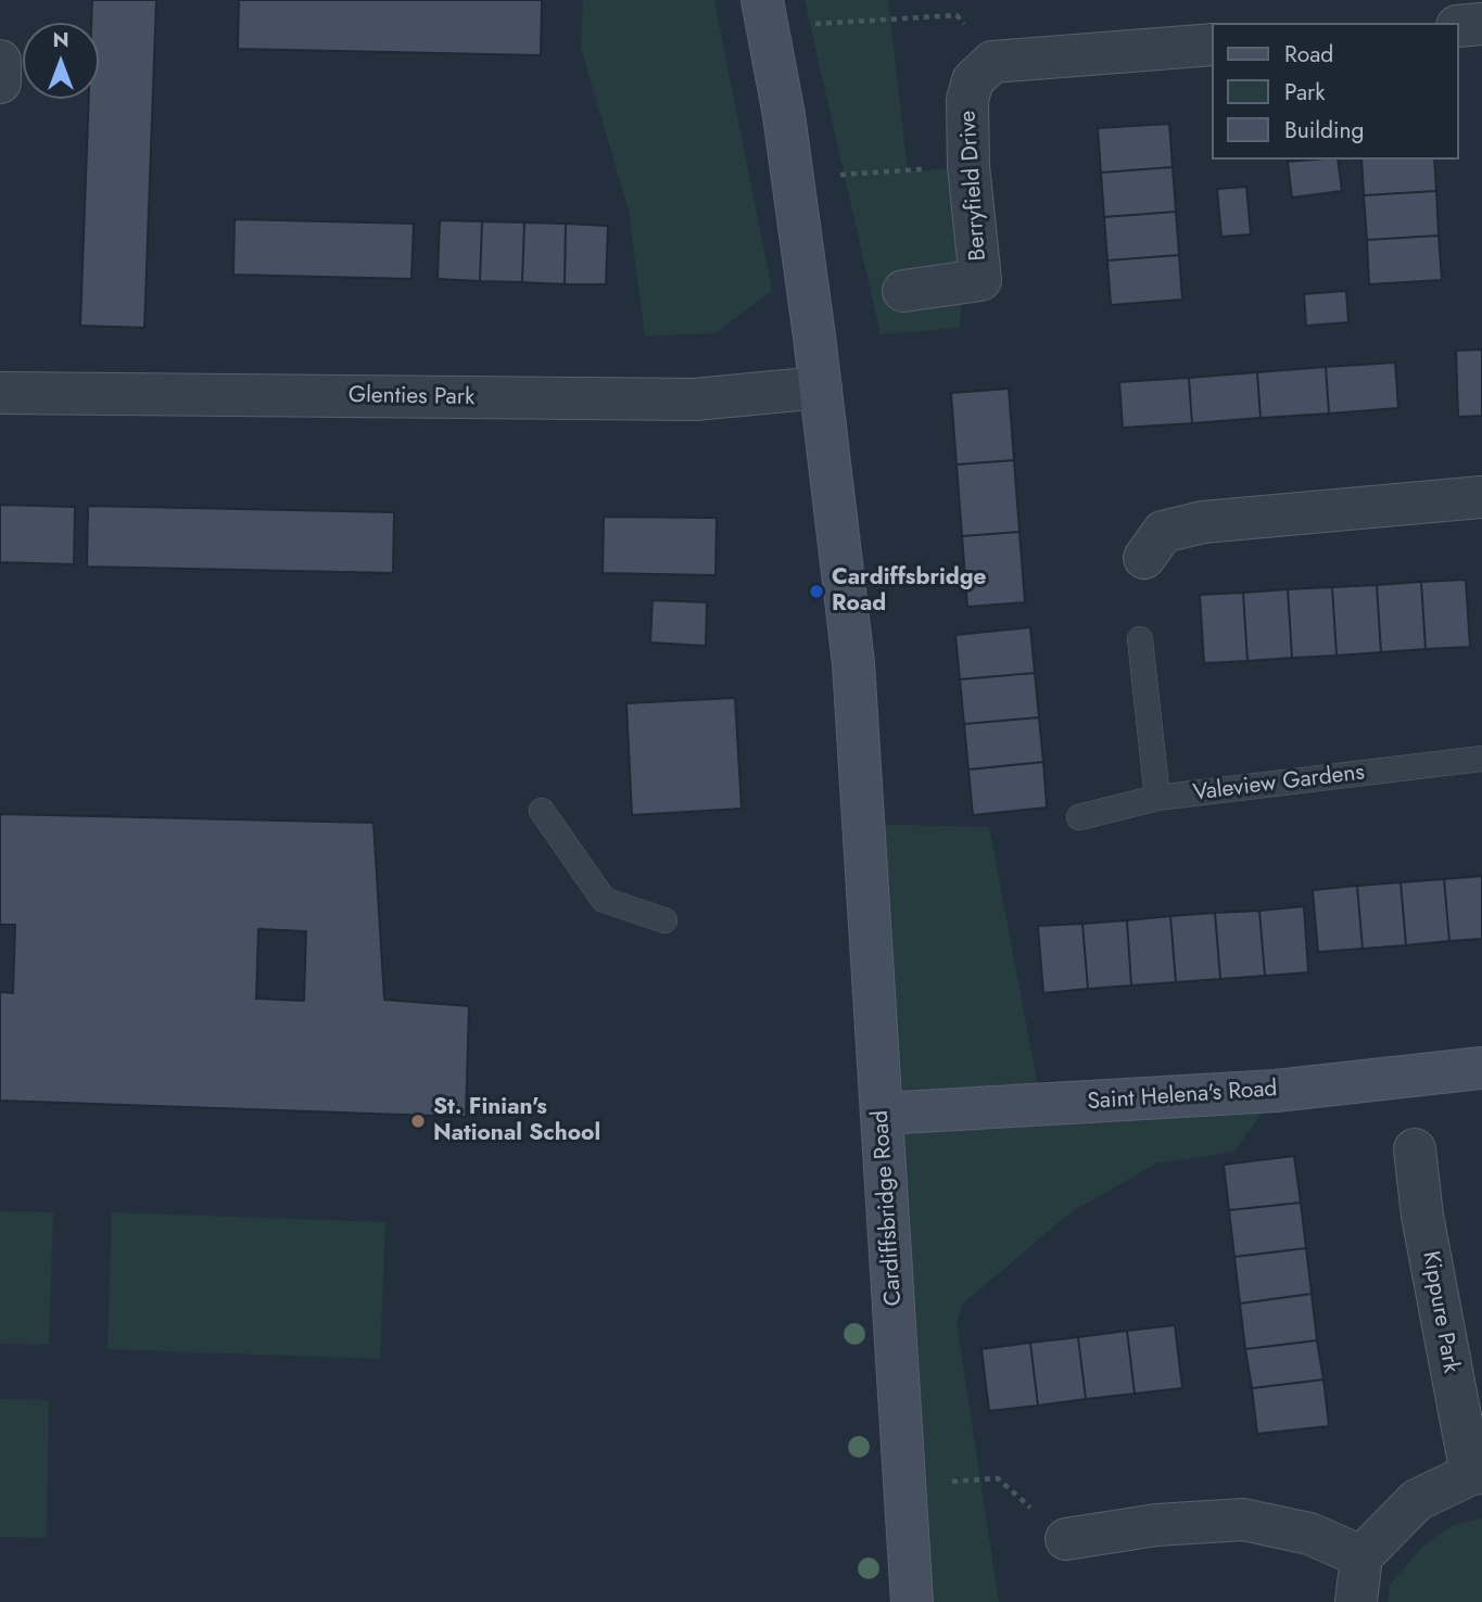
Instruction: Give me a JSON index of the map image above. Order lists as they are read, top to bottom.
{
  "streets": {
    "main road": ["Saint Helena's Road", "Cardiffsbridge Road"],
    "street": ["Berryfield Drive", "Glenties Park", "Kippure Park"],
    "lane": ["Valeview Gardens"]
  },
  "crossings": [
    ["Glenties Park", "Cardiffsbridge Road"],
    ["Saint Helena's Road", "Cardiffsbridge Road"]
  ],
  "places": ["Cardiffsbridge Road", "St. Finian's National School"],
  "legend": ["Road", "Park", "Building"],
  "north": "top"
}
